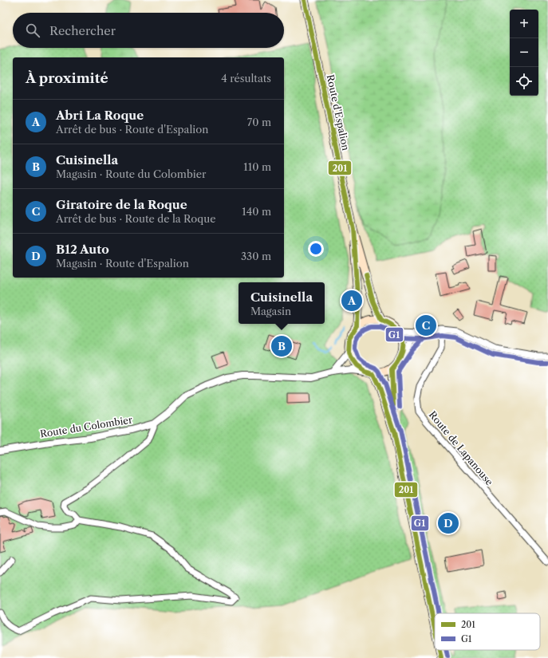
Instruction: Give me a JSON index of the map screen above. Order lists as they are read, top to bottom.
{
  "streets": {
    "main road": ["Route d'Espalion"],
    "street": ["Route du Colombier", "Route de Lapanouse"]
  },
  "crossings": [
    ["Route d'Espalion", "Route du Colombier"]
  ],
  "lines": ["transit line 201", "transit line G1"],
  "legend": ["201", "G1"],
  "page": {
    "map_buttons": ["+", "−"],
    "search": "Rechercher",
    "heading": ["À proximité", "4 résultats"],
    "list": [
      {
        "mark": "A",
        "name": "Abri La Roque",
        "note": "Arrêt de bus · Route d'Espalion",
        "value": "70 m"
      },
      {
        "mark": "B",
        "name": "Cuisinella",
        "note": "Magasin · Route du Colombier",
        "value": "110 m"
      },
      {
        "mark": "C",
        "name": "Giratoire de la Roque",
        "note": "Arrêt de bus · Route de la Roque",
        "value": "140 m"
      },
      {
        "mark": "D",
        "name": "B12 Auto",
        "note": "Magasin · Route d'Espalion",
        "value": "330 m"
      }
    ],
    "popup": ["Cuisinella", "Magasin"],
    "pins": [
      "A",
      "C",
      "B",
      "D"
    ]
  }
}
